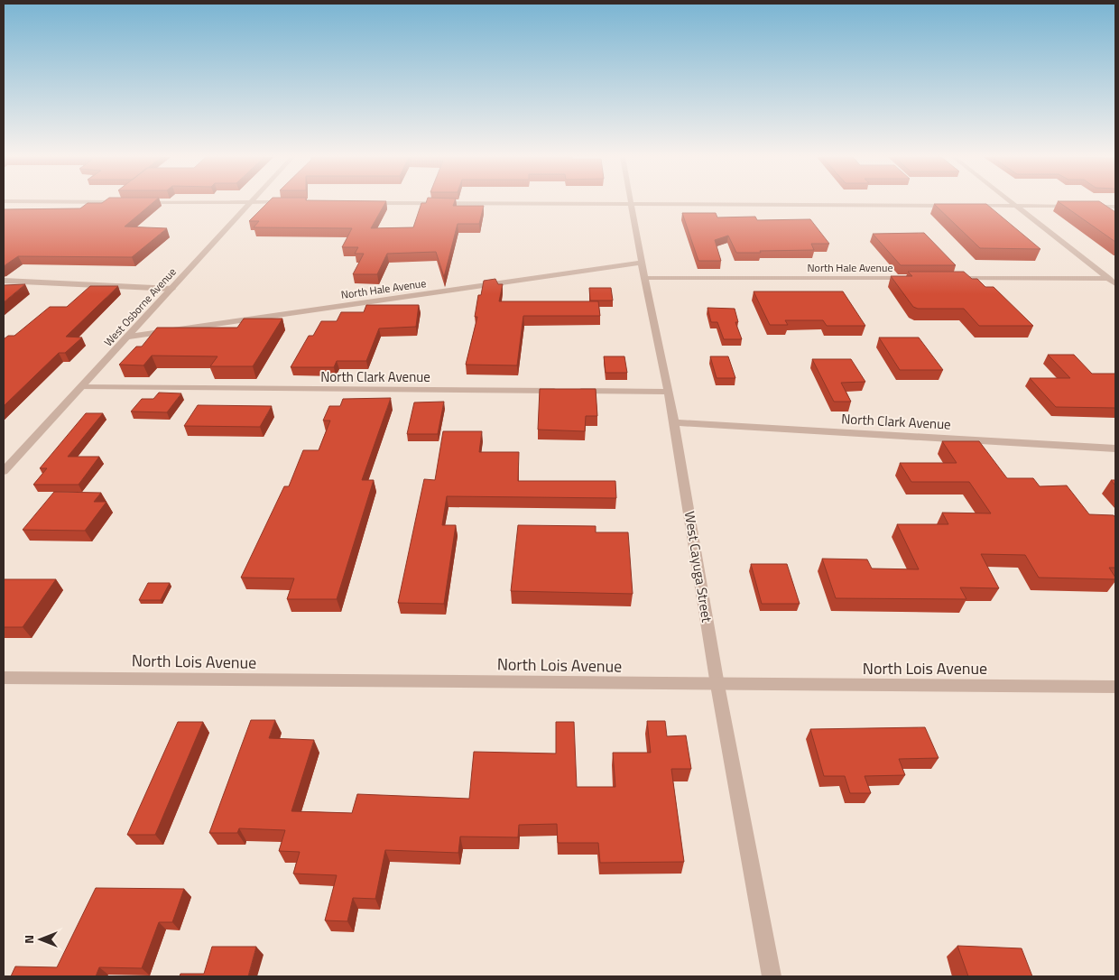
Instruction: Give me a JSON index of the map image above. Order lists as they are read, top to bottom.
{
  "streets": {
    "street": [
      "North Hale Avenue",
      "West Osborne Avenue",
      "North Clark Avenue",
      "West Cayuga Street",
      "North Lois Avenue"
    ]
  },
  "crossings": [
    ["North Hale Avenue", "West Osborne Avenue"],
    ["North Hale Avenue", "West Cayuga Street"],
    ["West Osborne Avenue", "North Clark Avenue"],
    ["North Clark Avenue", "West Cayuga Street"],
    ["West Cayuga Street", "North Lois Avenue"]
  ],
  "north": "left"
}
